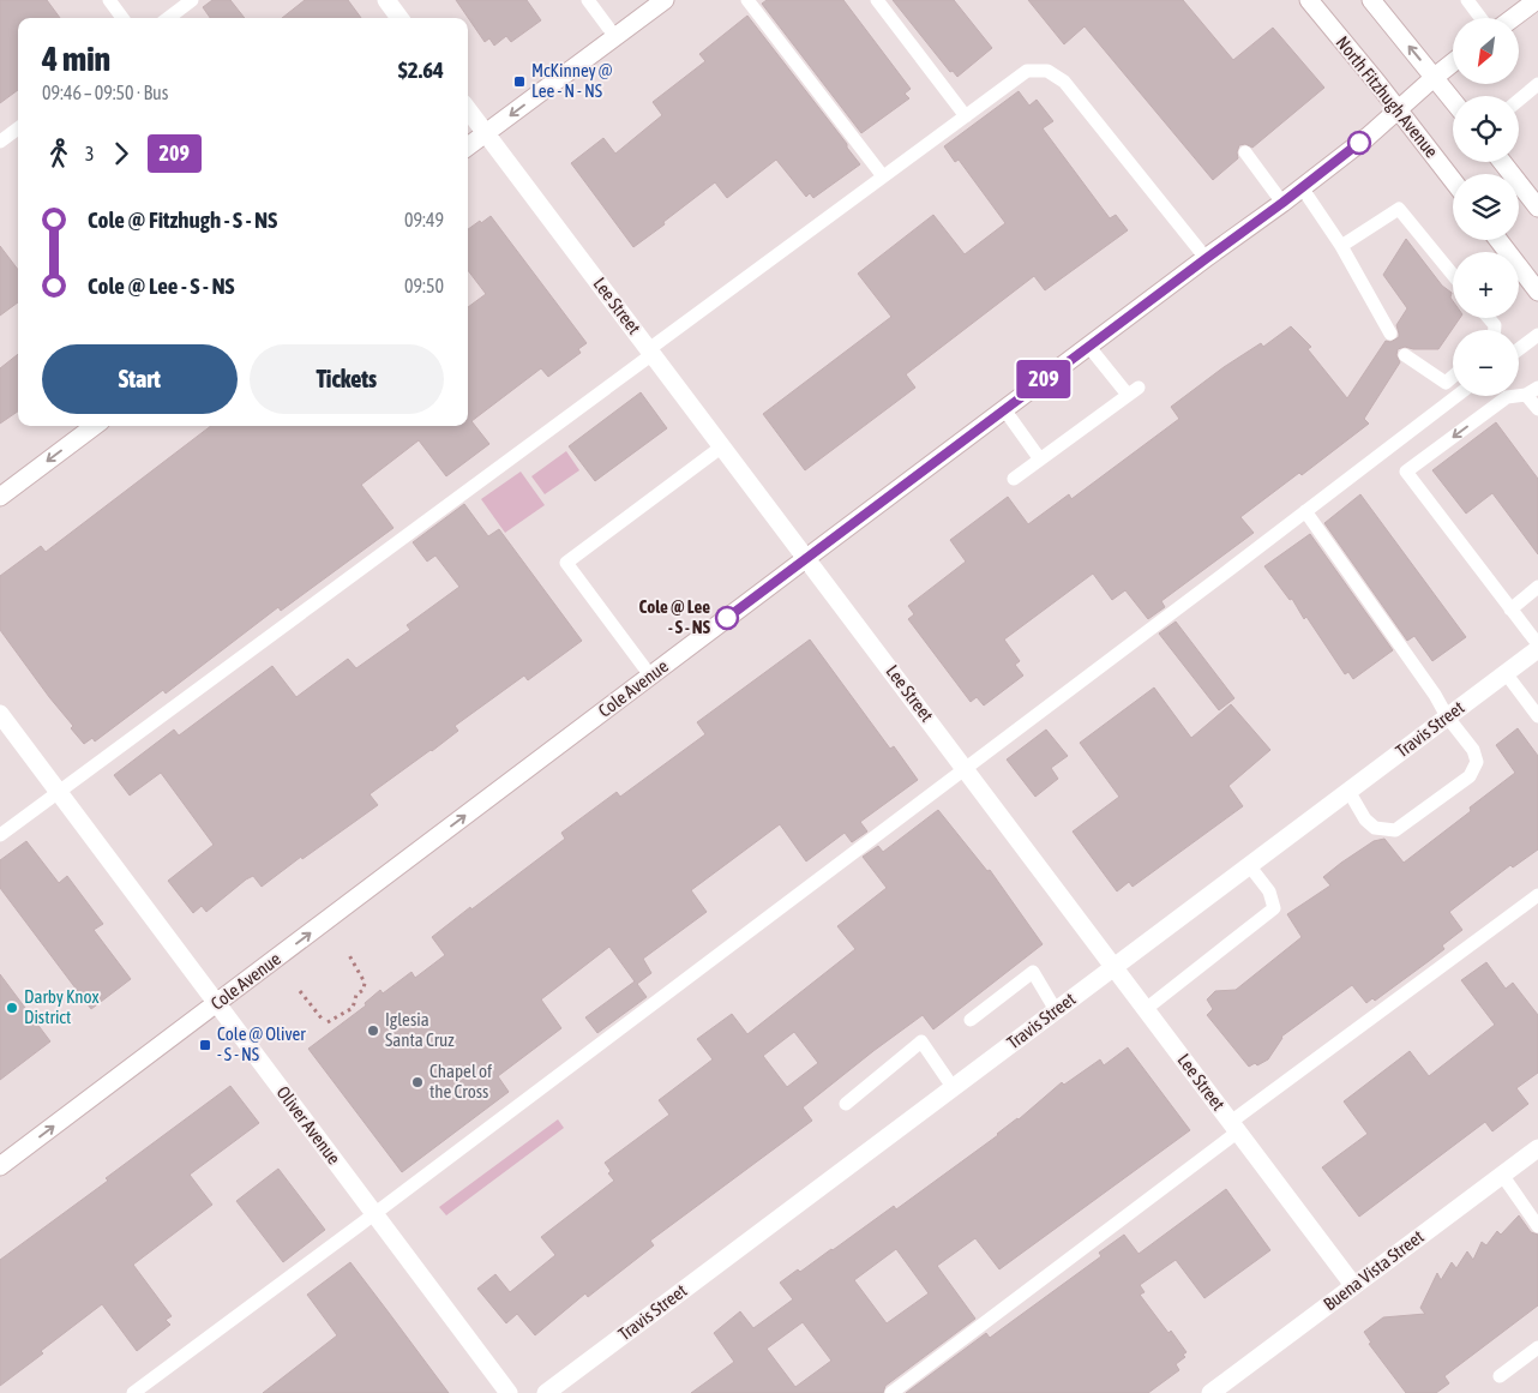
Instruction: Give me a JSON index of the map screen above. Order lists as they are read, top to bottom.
{
  "streets": {
    "street": [
      "North Fitzhugh Avenue",
      "Lee Street",
      "Cole Avenue",
      "Travis Street",
      "Oliver Avenue",
      "Buena Vista Street"
    ]
  },
  "crossings": [
    ["North Fitzhugh Avenue", "Cole Avenue"],
    ["Lee Street", "Cole Avenue"],
    ["Lee Street", "Travis Street"],
    ["Lee Street", "Buena Vista Street"],
    ["Cole Avenue", "Oliver Avenue"]
  ],
  "one_way": ["Cole Avenue"],
  "places": {
    "transit": ["McKinney @ Lee - N - NS", "Cole @ Oliver - S - NS"],
    "other": [
      "Cole @ Lee - S - NS",
      "Darby Knox District",
      "Iglesia Santa Cruz",
      "Chapel of the Cross"
    ]
  },
  "lines": ["bus line 209"],
  "north": "bottom left",
  "page": {
    "on_map": "209",
    "map_buttons": ["+", "−"],
    "heading": ["4 min", "09:46 – 09:50 · Bus", "$2.64"],
    "legs": ["3", "209"],
    "list": [
      {
        "name": "Cole @ Fitzhugh - S - NS",
        "value": "09:49"
      },
      {
        "name": "Cole @ Lee - S - NS",
        "value": "09:50"
      }
    ],
    "buttons": ["Start", "Tickets"]
  }
}
